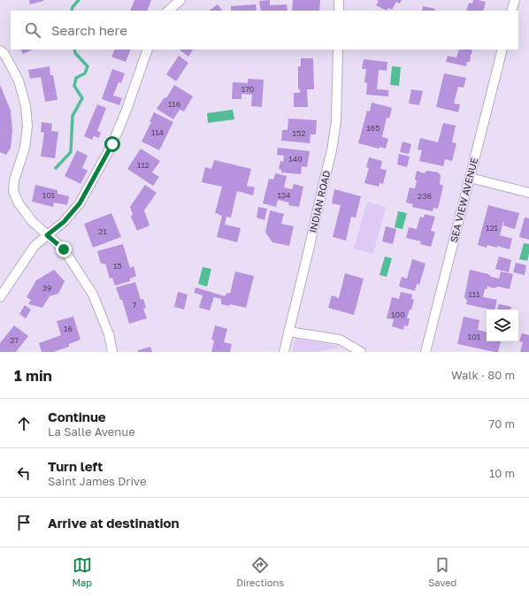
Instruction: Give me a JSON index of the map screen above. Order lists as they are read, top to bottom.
{
  "streets": {
    "street": ["SEA VIEW AVENUE", "INDIAN ROAD"]
  },
  "house_numbers": [
    "170",
    "116",
    "165",
    "114",
    "152",
    "140",
    "112",
    "101",
    "134",
    "236",
    "121",
    "21",
    "15",
    "39",
    "111",
    "7",
    "100",
    "16",
    "101",
    "37"
  ],
  "page": {
    "search": "Search here",
    "heading": ["1 min", "Walk · 80 m"],
    "list": [
      ["Continue", "La Salle Avenue", "70 m"],
      ["Turn left", "Saint James Drive", "10 m"],
      "Arrive at destination"
    ],
    "nav": ["Map", "Directions", "Saved"]
  }
}
